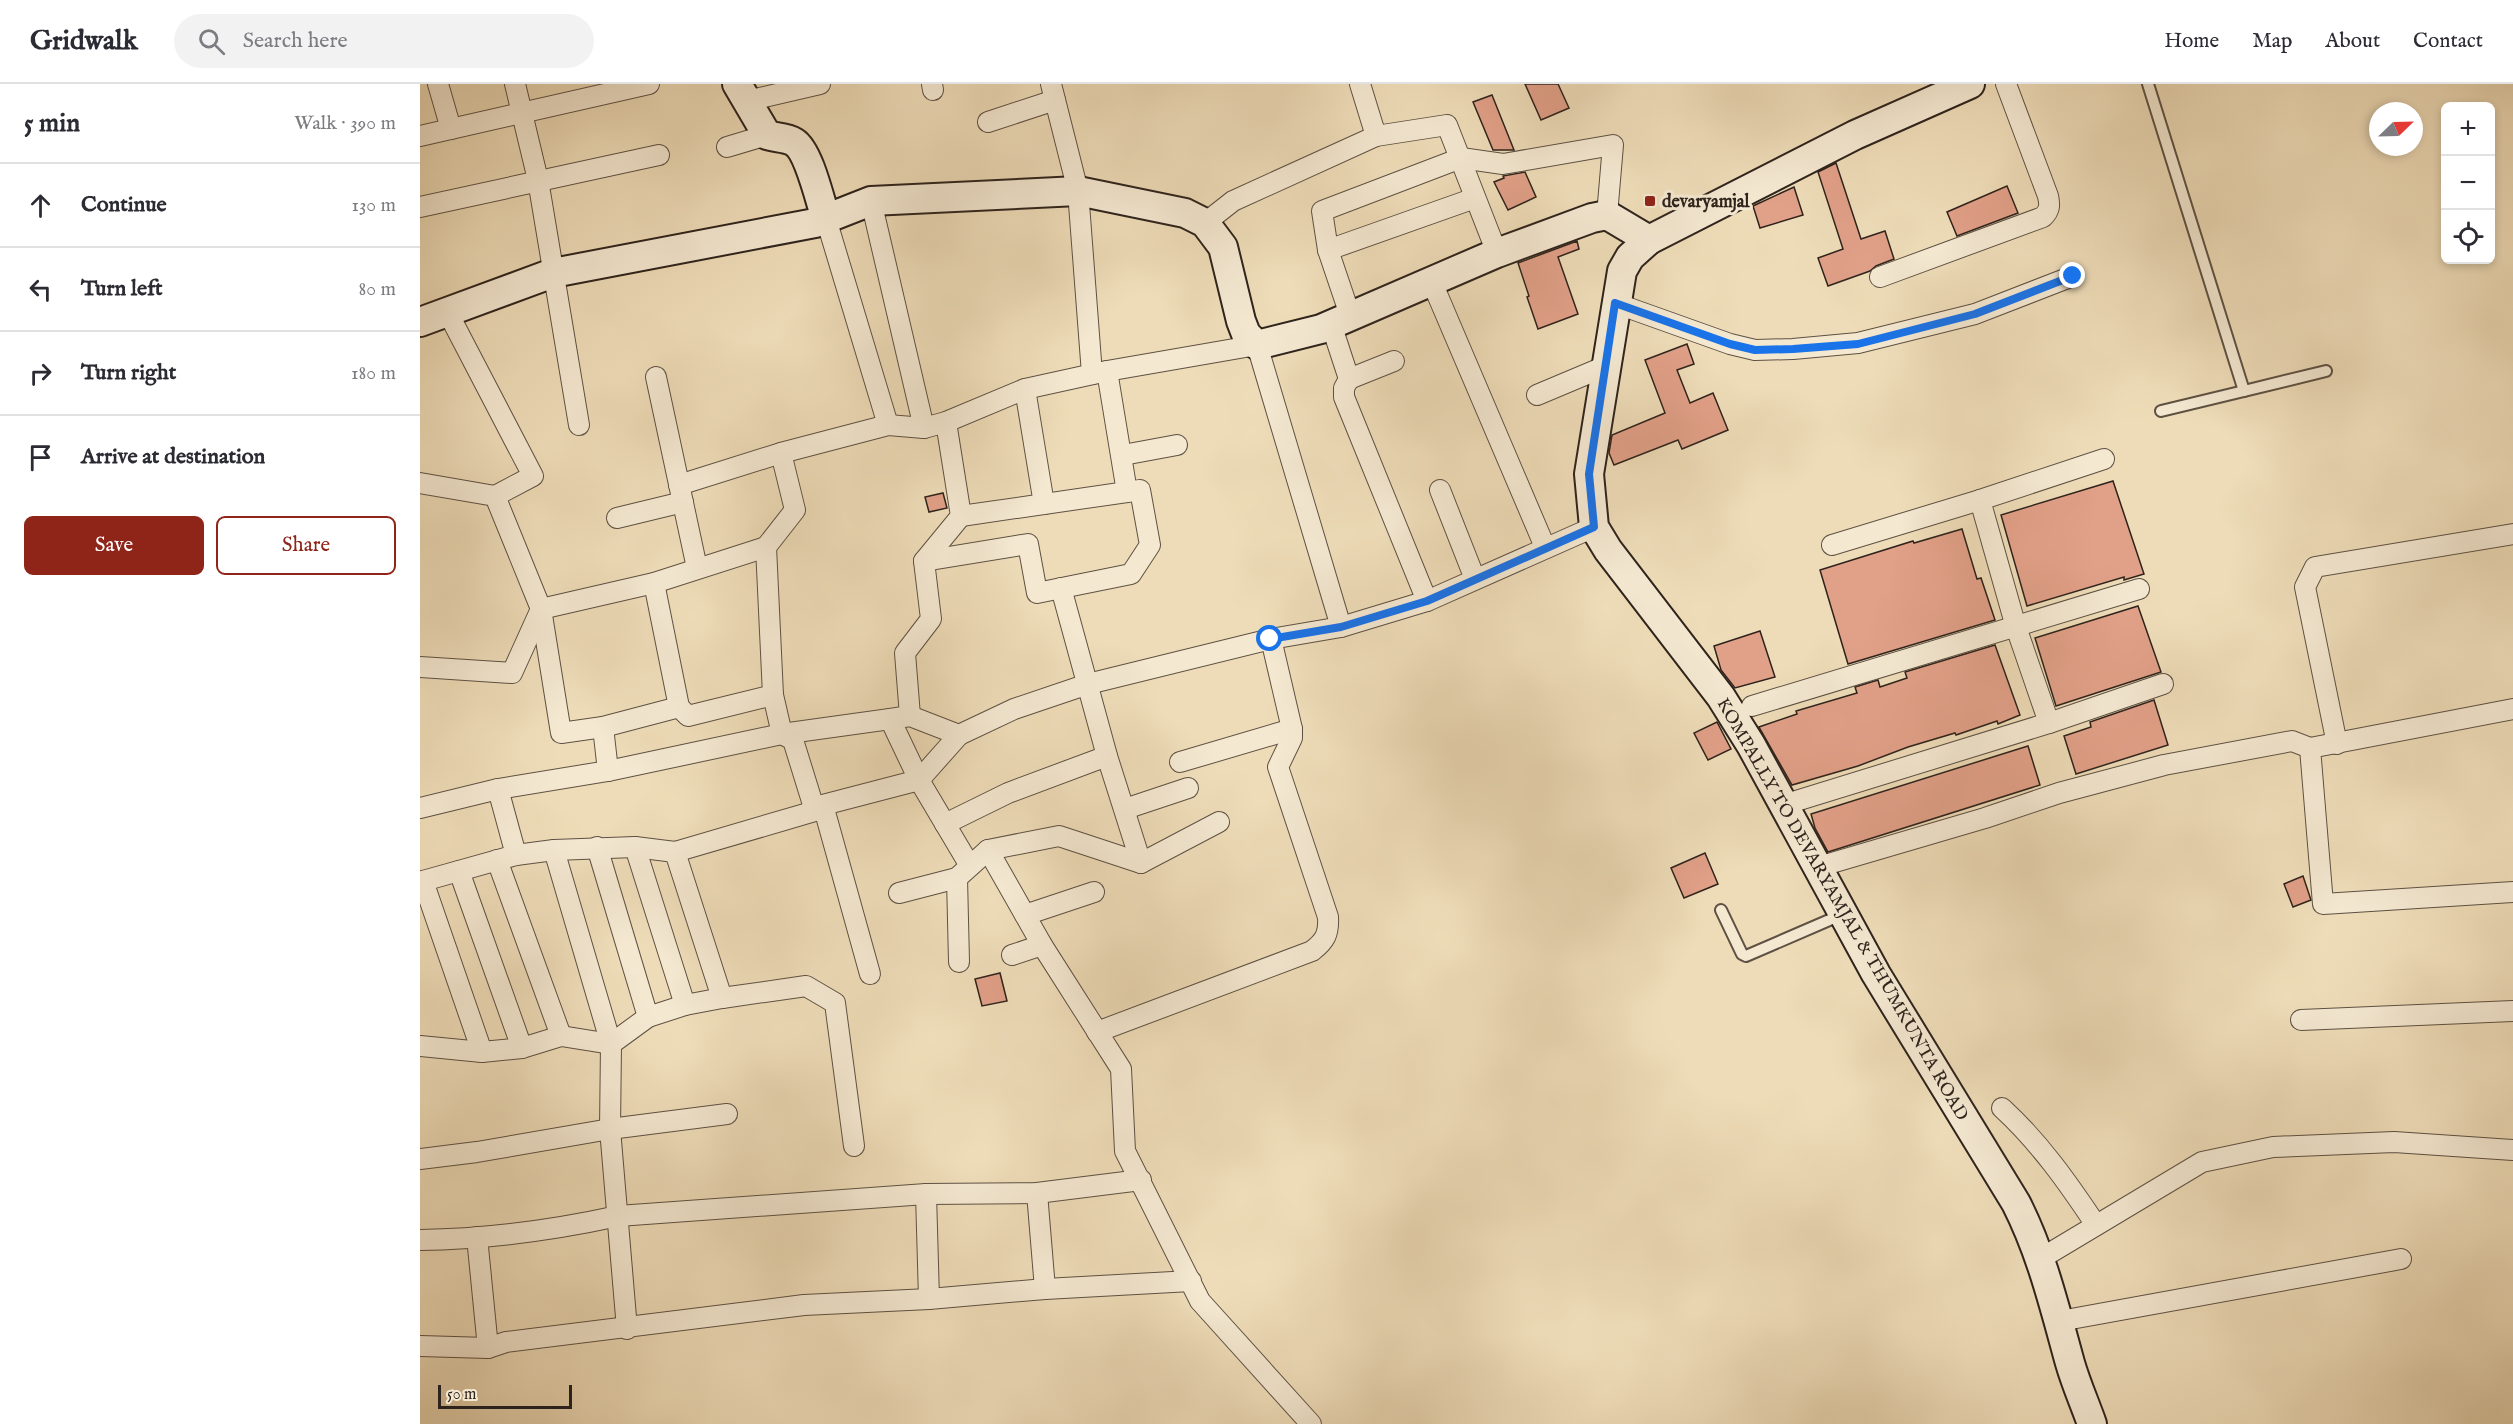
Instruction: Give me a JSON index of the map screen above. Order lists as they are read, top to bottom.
{
  "streets": {
    "main road": ["KOMPALLY TO DEVARYAMJAL & THUMKUNTA ROAD"]
  },
  "places": {
    "transit": ["devaryamjal"]
  },
  "scale_bar": "50 m",
  "north": "top right",
  "page": {
    "header": "Gridwalk",
    "search": "Search here",
    "nav": [
      "Home",
      "Map",
      "About",
      "Contact"
    ],
    "heading": ["5 min", "Walk · 390 m"],
    "map_buttons": ["+", "−"],
    "list": [
      ["Continue", "130 m"],
      ["Turn left", "80 m"],
      ["Turn right", "180 m"],
      "Arrive at destination"
    ],
    "buttons": ["Save", "Share"],
    "scale": "50 m"
  }
}
